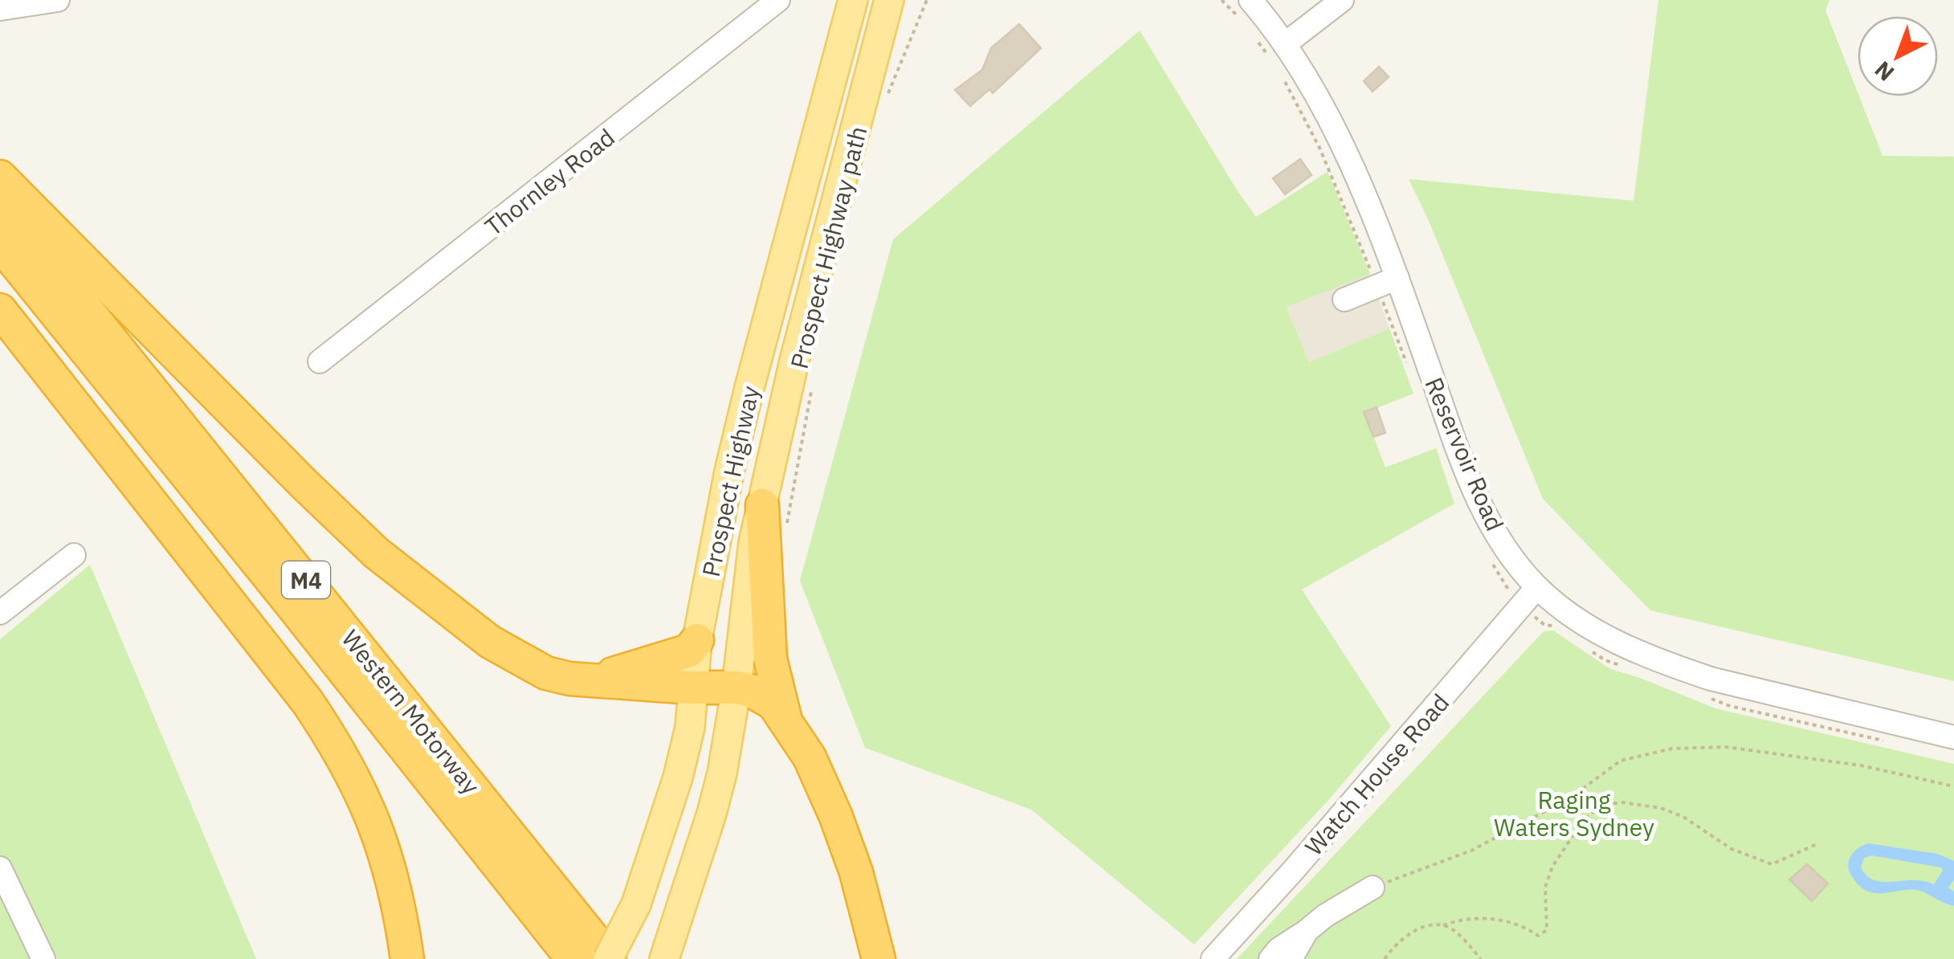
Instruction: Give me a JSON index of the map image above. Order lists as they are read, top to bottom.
{
  "streets": {
    "highway": ["M4", "Western Motorway"],
    "main road": ["Prospect Highway"],
    "street": ["Thornley Road", "Reservoir Road", "Watch House Road"],
    "path": ["Prospect Highway path"]
  },
  "crossings": [
    ["Reservoir Road", "Watch House Road"],
    ["Prospect Highway", "Western Motorway"]
  ],
  "parks": ["Raging Waters Sydney"],
  "north": "bottom left"
}
